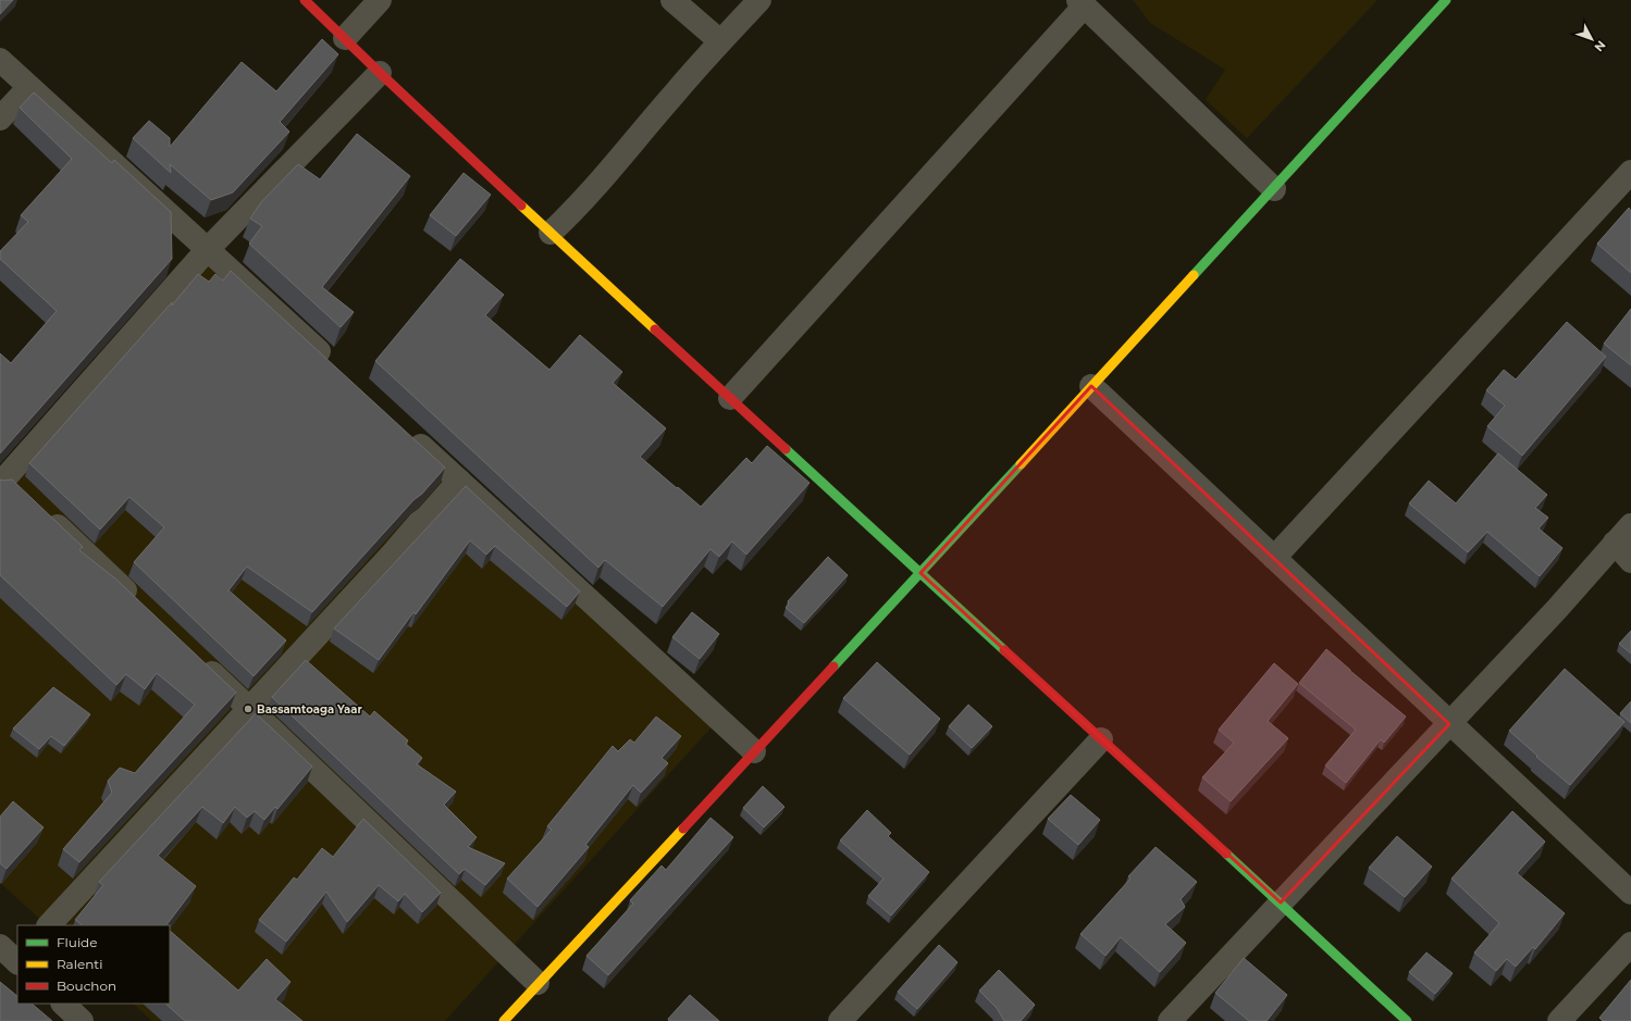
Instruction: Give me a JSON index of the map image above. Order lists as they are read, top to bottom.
{
  "places": ["Bassamtoaga Yaar"],
  "legend": ["Fluide", "Ralenti", "Bouchon"],
  "north": "bottom right"
}
